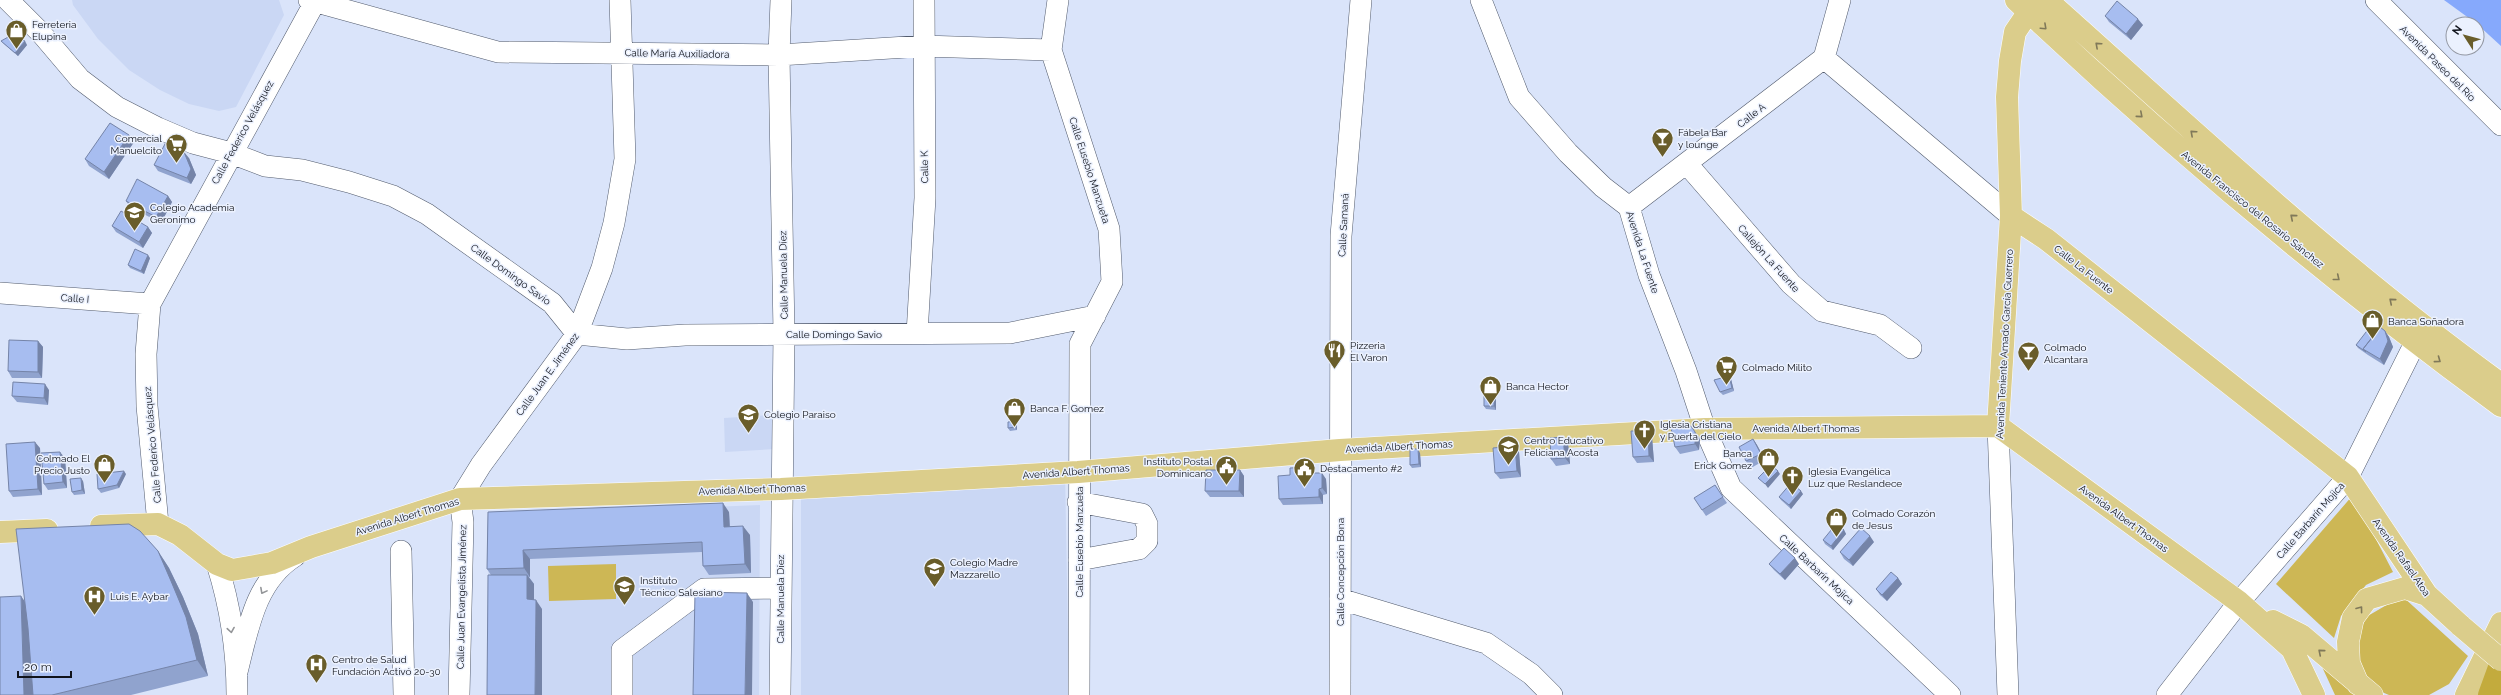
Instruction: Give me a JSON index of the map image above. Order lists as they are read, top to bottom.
{
  "streets": {
    "main road": [
      "Avenida Francisco del Rosario Sánchez",
      "Calle La Fuente",
      "Avenida Teniente Amado García Guerrero",
      "Avenida Albert Thomas",
      "Avenida Rafael Atoa"
    ],
    "street": [
      "Calle María Auxiliadora",
      "Avenida Paseo del Río",
      "Calle A",
      "Calle Federico Velásquez",
      "Calle K",
      "Calle Eusebio Manzueta",
      "Calle Samaná",
      "Avenida La Fuente",
      "Callejón La Fuente",
      "Calle Domingo Savio",
      "Calle Manuela Díez",
      "Calle I",
      "Calle Juan E. Jiménez",
      "Calle Barbarín Mojica",
      "Calle Concepción Bona",
      "Calle Juan Evangelista Jiménez"
    ]
  },
  "crossings": [
    ["Calle María Auxiliadora", "Calle Federico Velásquez"],
    ["Calle María Auxiliadora", "Calle K"],
    ["Calle María Auxiliadora", "Calle Eusebio Manzueta"],
    ["Calle María Auxiliadora", "Calle Manuela Díez"],
    ["Calle María Auxiliadora", "Calle Juan E. Jiménez"],
    ["Calle A", "Avenida La Fuente"],
    ["Calle A", "Callejón La Fuente"],
    ["Calle A", "Calle La Fuente"],
    ["Calle Federico Velásquez", "Calle Domingo Savio"],
    ["Calle Federico Velásquez", "Calle I"],
    ["Calle Federico Velásquez", "Avenida Albert Thomas"],
    ["Calle K", "Calle Domingo Savio"],
    ["Calle Eusebio Manzueta", "Calle Domingo Savio"],
    ["Calle Eusebio Manzueta", "Avenida Albert Thomas"],
    ["Avenida Francisco del Rosario Sánchez", "Avenida Teniente Amado García Guerrero"],
    ["Avenida Francisco del Rosario Sánchez", "Calle Barbarín Mojica"],
    ["Calle Samaná", "Avenida Albert Thomas"],
    ["Calle Samaná", "Calle Concepción Bona"],
    ["Avenida La Fuente", "Avenida Albert Thomas"],
    ["Avenida La Fuente", "Calle Barbarín Mojica"],
    ["Calle La Fuente", "Avenida Teniente Amado García Guerrero"],
    ["Calle La Fuente", "Calle Barbarín Mojica"],
    ["Calle La Fuente", "Avenida Rafael Atoa"],
    ["Calle Domingo Savio", "Calle Manuela Díez"],
    ["Calle Domingo Savio", "Calle Juan E. Jiménez"],
    ["Calle Manuela Díez", "Avenida Albert Thomas"],
    ["Avenida Teniente Amado García Guerrero", "Avenida Albert Thomas"],
    ["Calle Juan E. Jiménez", "Avenida Albert Thomas"],
    ["Calle Juan E. Jiménez", "Calle Juan Evangelista Jiménez"],
    ["Avenida Albert Thomas", "Calle Barbarín Mojica"],
    ["Avenida Albert Thomas", "Calle Concepción Bona"],
    ["Avenida Albert Thomas", "Calle Juan Evangelista Jiménez"],
    ["Calle Barbarín Mojica", "Avenida Rafael Atoa"]
  ],
  "places": {
    "shop": [
      "Ferreteria Elupina",
      "Banca Soñadora",
      "Banca Hector",
      "Banca F. Gomez",
      "Banca Erick Gomez",
      "Colmado El Precio Justo",
      "Colmado Corazón de Jesus"
    ],
    "bar": ["Fábela Bar y lounge", "Colmado Alcantara"],
    "supermarket": ["Comercial Manuelcito", "Colmado Milito"],
    "school or university": [
      "Colegio Academia Geronimo",
      "Colegio Paraiso",
      "Centro Educativo Feliciana Acosta",
      "Colegio Madre Mazzarello",
      "Instituto Técnico Salesiano"
    ],
    "restaurant": ["Pizzeria El Varon"],
    "church": ["Iglesia Cristiana y Puerta del Cielo", "Iglesia Evangélica Luz que Reslandece"],
    "public building": ["Instituto Postal Dominicano", "Destacamento #2"],
    "hospital": ["Luis E. Aybar", "Centro de Salud Fundación Activó 20-30"]
  },
  "scale_bar": "20 m",
  "north": "top left"
}
